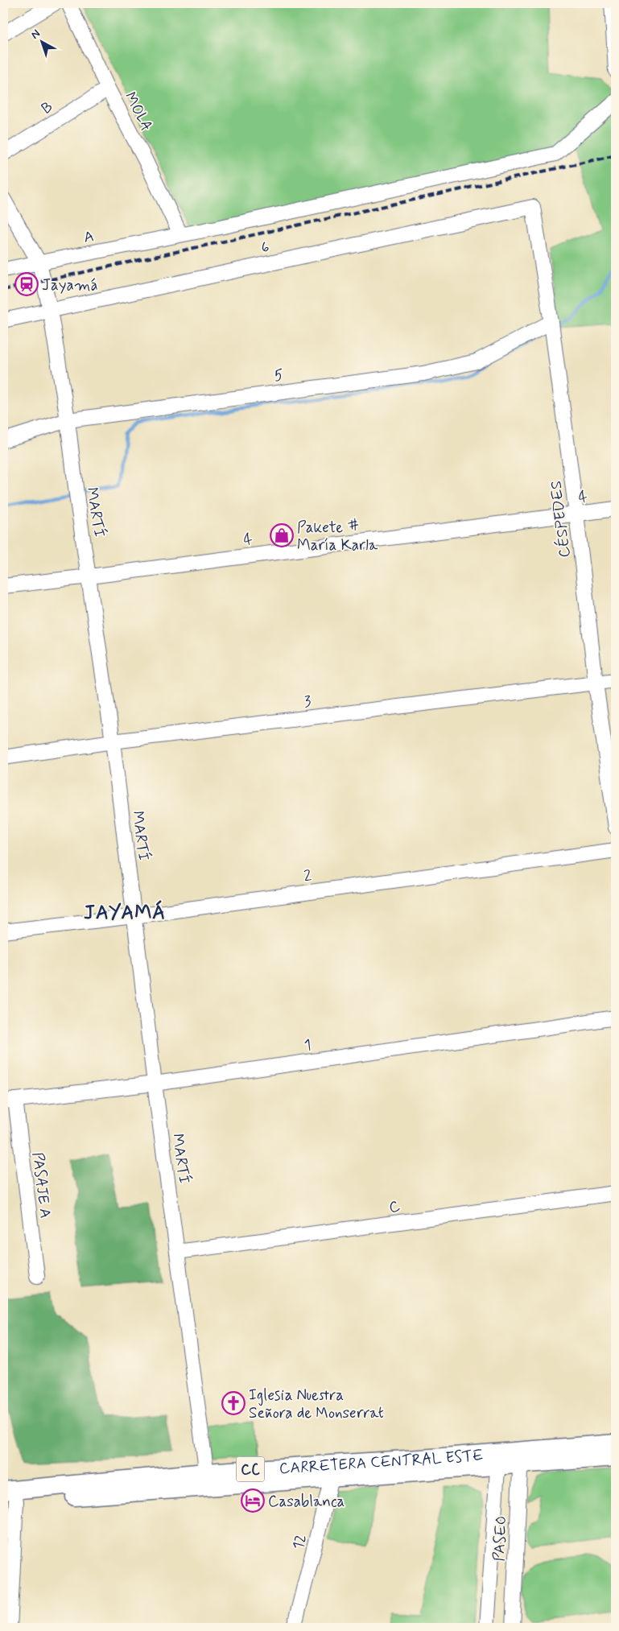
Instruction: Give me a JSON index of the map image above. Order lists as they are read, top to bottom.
{
  "streets": {
    "main road": ["CARRETERA CENTRAL ESTE", "CC"],
    "street": [
      "B",
      "MOLA",
      "A",
      "6",
      "5",
      "4",
      "MARTÍ",
      "CÉSPEDES",
      "3",
      "2",
      "1",
      "PASAJE A",
      "C",
      "PASEO",
      "12"
    ]
  },
  "crossings": [
    ["B", "MOLA"],
    ["MOLA", "A"],
    ["A", "MARTÍ"],
    ["6", "MARTÍ"],
    ["6", "CÉSPEDES"],
    ["5", "MARTÍ"],
    ["5", "CÉSPEDES"],
    ["4", "MARTÍ"],
    ["4", "CÉSPEDES"],
    ["MARTÍ", "3"],
    ["MARTÍ", "2"],
    ["MARTÍ", "1"],
    ["MARTÍ", "C"],
    ["MARTÍ", "CARRETERA CENTRAL ESTE"],
    ["CÉSPEDES", "3"],
    ["1", "PASAJE A"],
    ["CARRETERA CENTRAL ESTE", "PASEO"],
    ["CARRETERA CENTRAL ESTE", "12"]
  ],
  "districts": ["JAYAMÁ"],
  "places": {
    "station": ["Jayamá"],
    "shop": ["Pakete # María Karla"],
    "church": ["Iglesia Nuestra Señora de Monserrat"],
    "hotel": ["Casablanca"]
  },
  "north": "top left"
}
